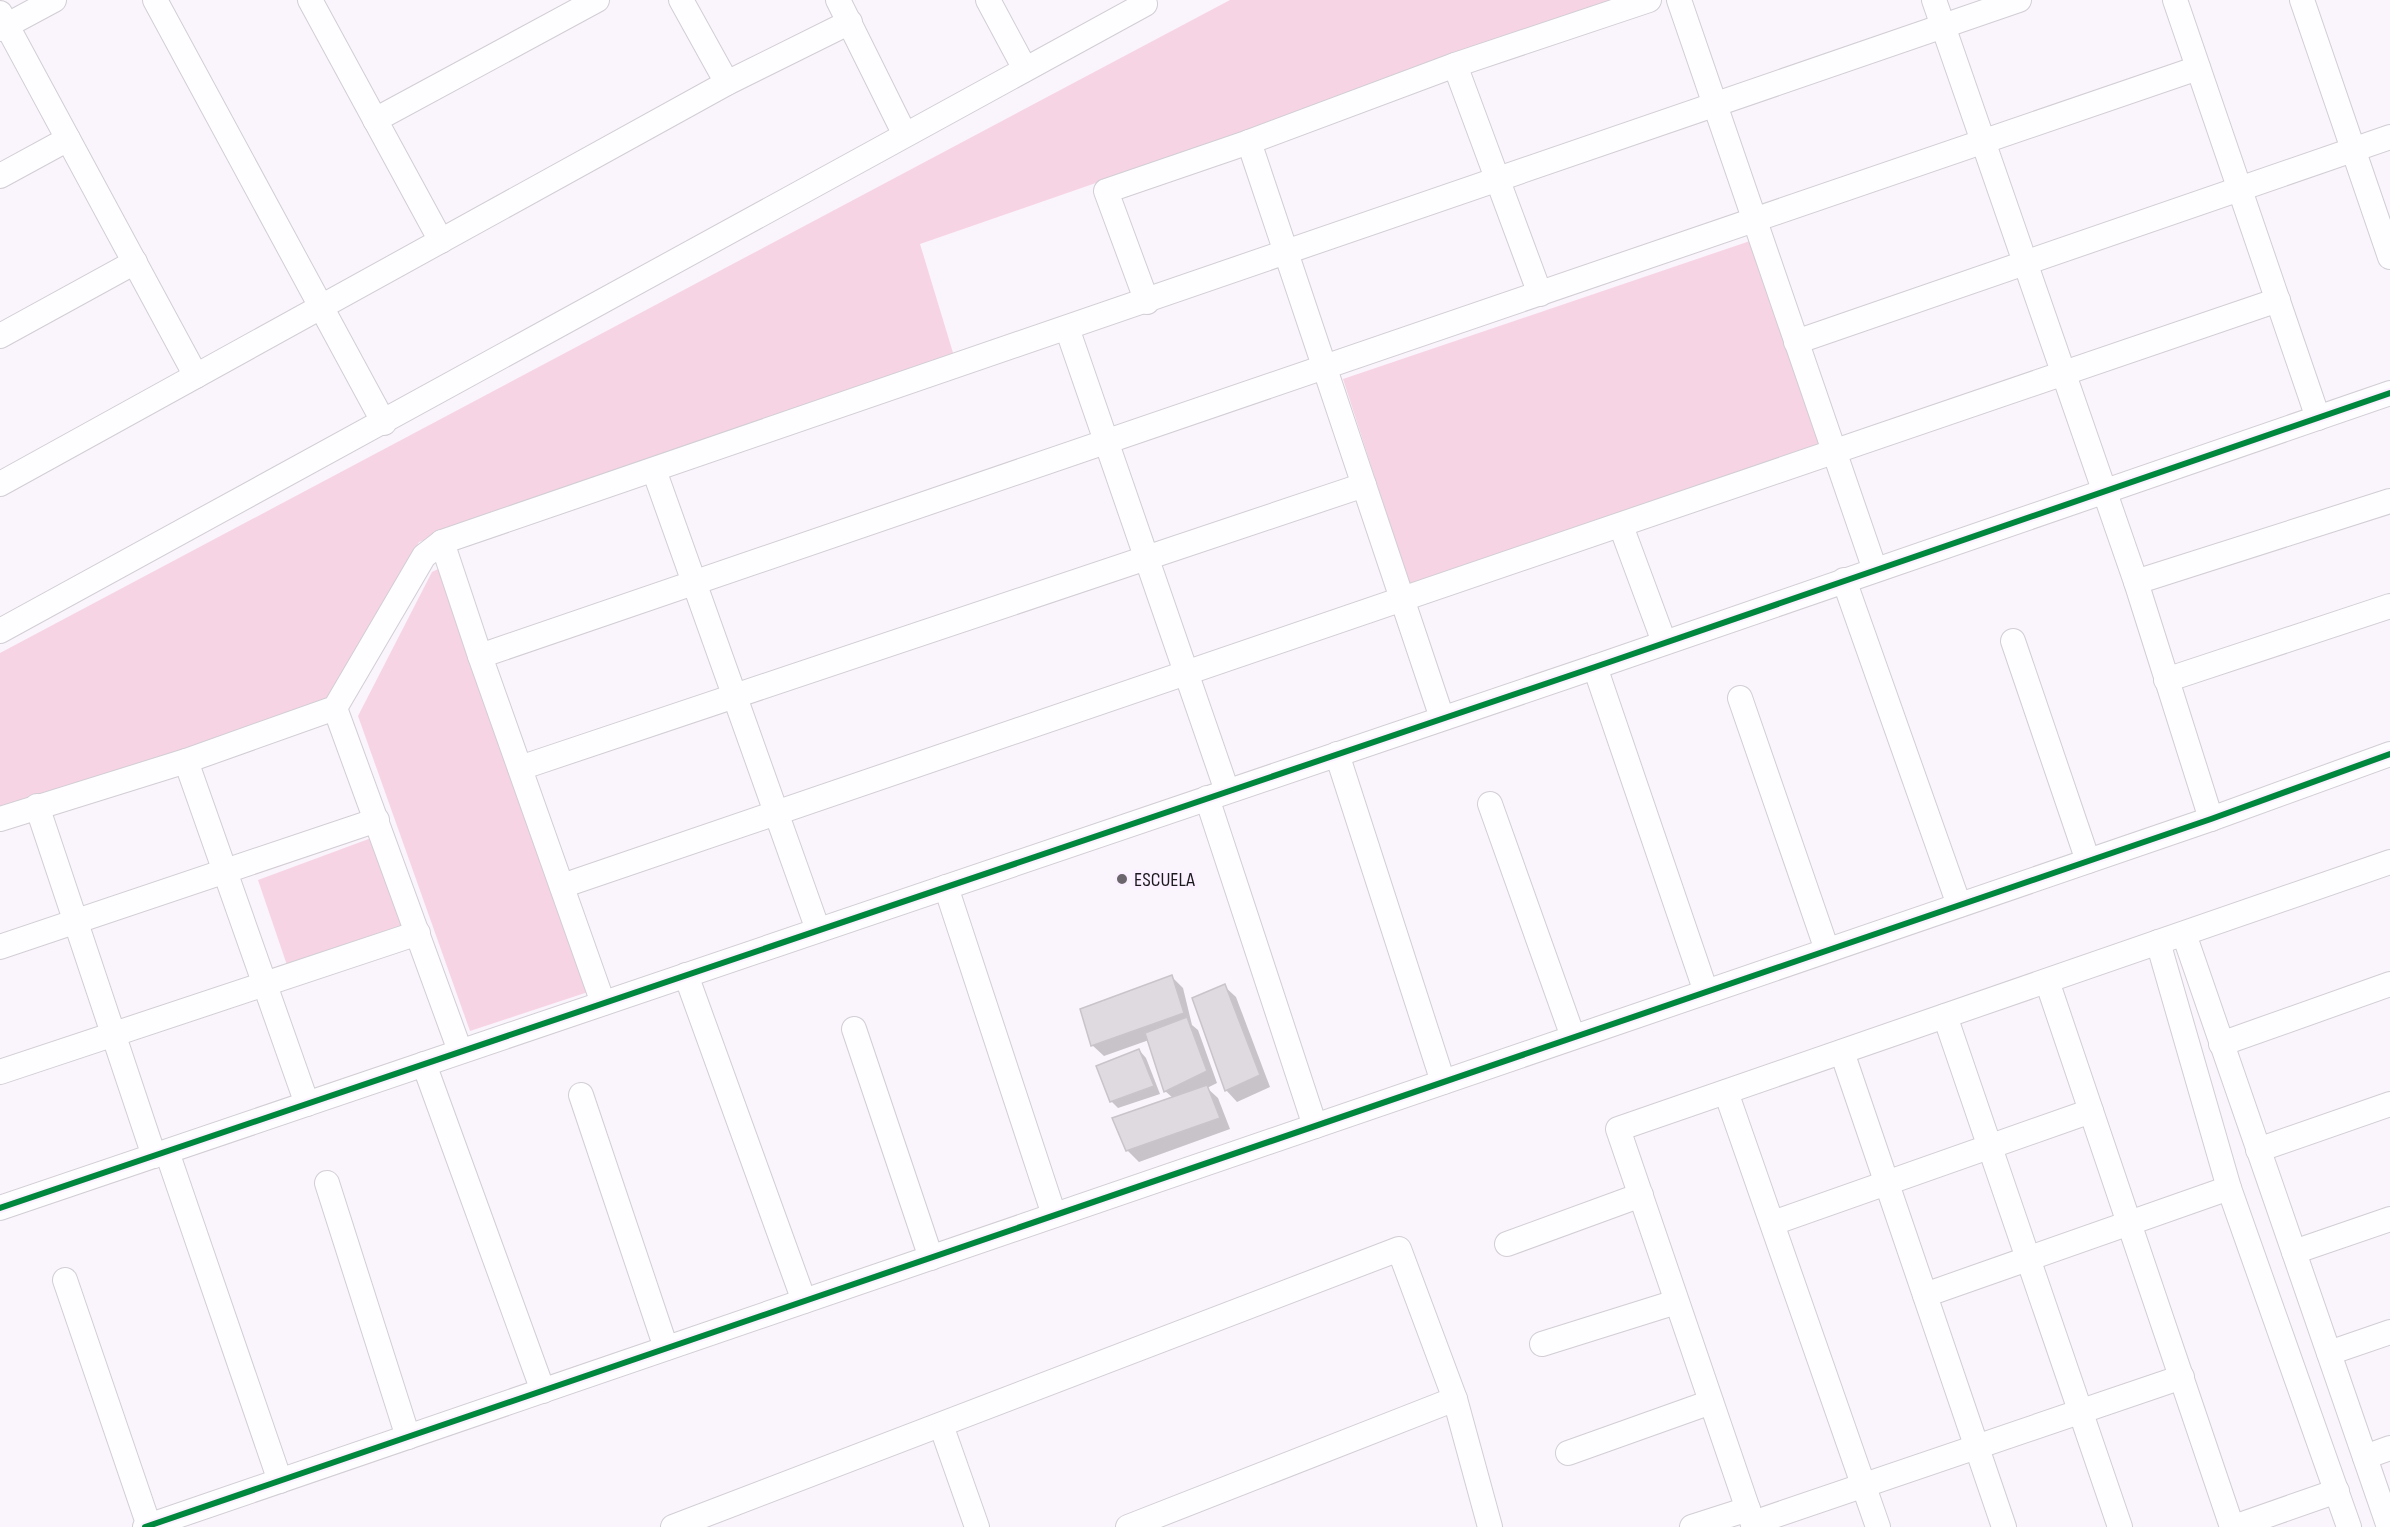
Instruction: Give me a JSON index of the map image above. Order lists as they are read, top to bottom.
{
  "places": ["ESCUELA"]
}
